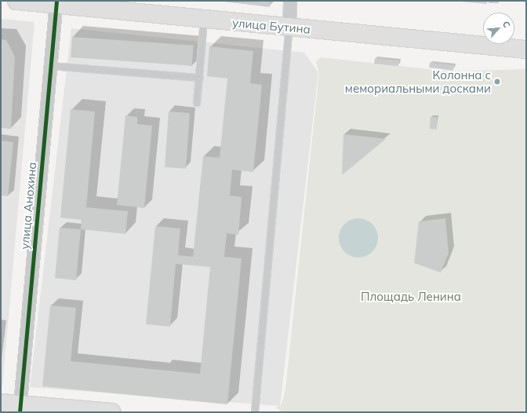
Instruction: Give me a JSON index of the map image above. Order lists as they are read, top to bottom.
{
  "streets": {
    "main road": ["улица Бутина"],
    "street": ["улица Анохина"]
  },
  "crossings": [
    ["улица Бутина", "улица Анохина"]
  ],
  "parks": ["Площадь Ленина"],
  "places": ["Колонна с мемориальными досками"],
  "north": "top right"
}
